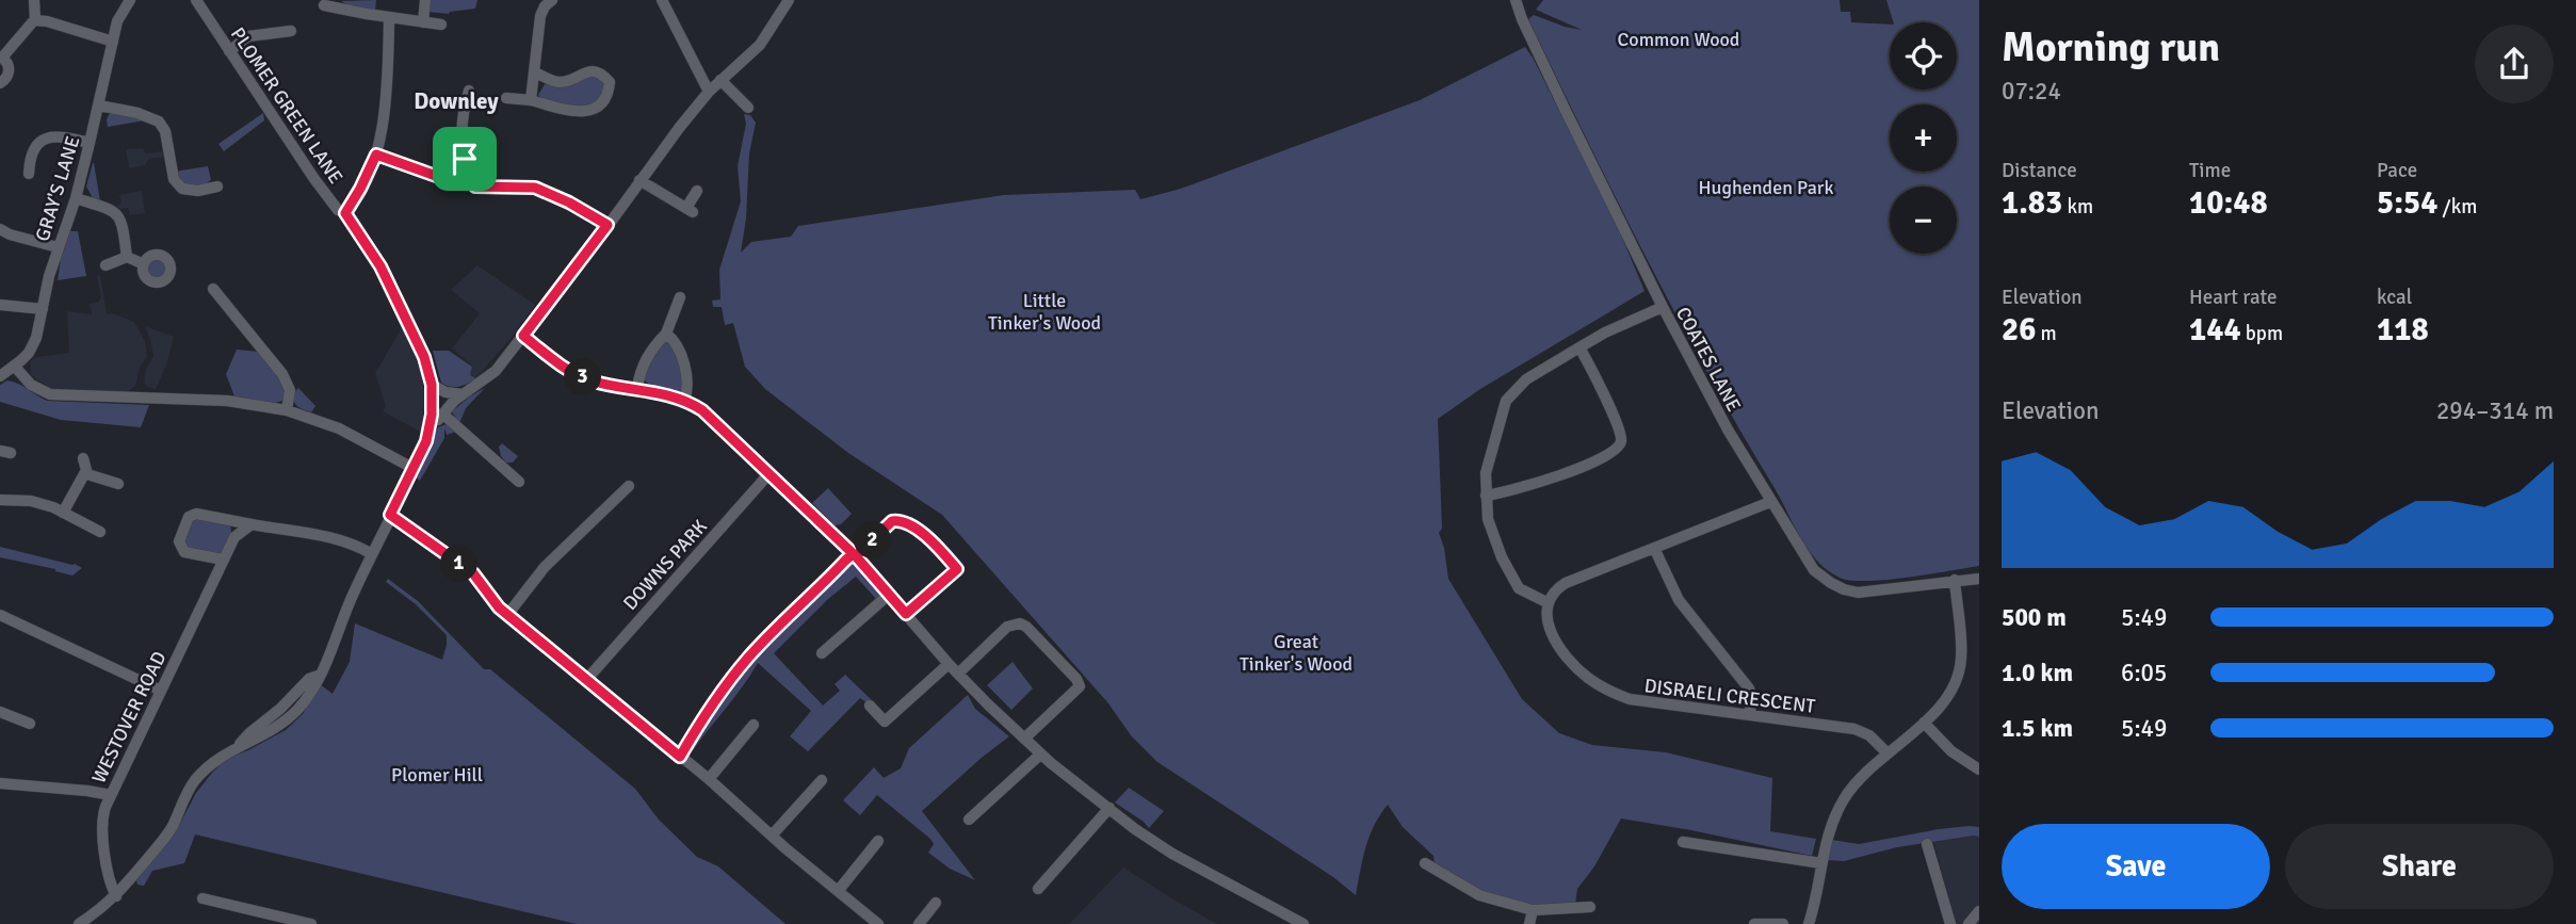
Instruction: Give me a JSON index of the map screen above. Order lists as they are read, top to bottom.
{
  "streets": {
    "street": [
      "PLOMER GREEN LANE",
      "GRAY'S LANE",
      "COATES LANE",
      "DOWNS PARK",
      "DISRAELI CRESCENT",
      "WESTOVER ROAD"
    ]
  },
  "districts": ["Downley"],
  "parks": [
    "Common Wood",
    "Hughenden Park",
    "Little Tinker's Wood",
    "Great Tinker's Wood",
    "Plomer Hill"
  ],
  "page": {
    "heading": ["Morning run", "07:24"],
    "map_buttons": ["+", "−"],
    "stats": [
      ["Distance", "1.83 km"],
      ["Time", "10:48"],
      ["Pace", "5:54 /km"],
      ["Elevation", "26 m"],
      ["Heart rate", "144 bpm"],
      ["kcal", "118"]
    ],
    "pins": ["3", "2", "1"],
    "chart": ["Elevation", "294–314 m"],
    "list": [
      {
        "name": "500 m",
        "note": "5:49"
      },
      {
        "name": "1.0 km",
        "note": "6:05"
      },
      {
        "name": "1.5 km",
        "note": "5:49"
      }
    ],
    "buttons": ["Save", "Share"]
  }
}
